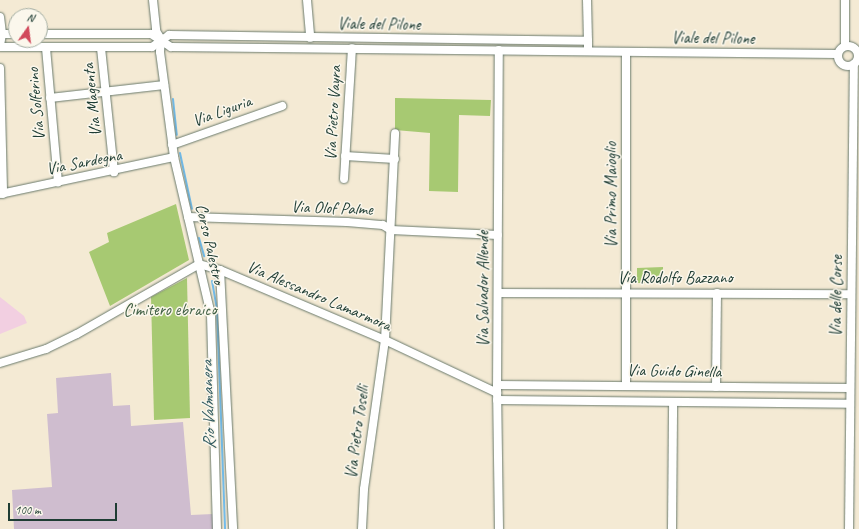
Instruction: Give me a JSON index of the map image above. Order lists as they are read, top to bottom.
{
  "streets": {
    "street": [
      "Viale del Pilone",
      "Via Magenta",
      "Via Solferino",
      "Via Liguria",
      "Via Pietro Vayra",
      "Via Sardegna",
      "Via Primo Maioglio",
      "Via Olof Palme",
      "Corso Palestro",
      "Via Rodolfo Bazzano",
      "Via Salvador Allende",
      "Via Alessandro Lamarmora",
      "Via delle Corse",
      "Via Guido Ginella",
      "Via Pietro Toselli"
    ]
  },
  "crossings": [
    ["Viale del Pilone", "Via Magenta"],
    ["Viale del Pilone", "Via Pietro Vayra"],
    ["Viale del Pilone", "Via Primo Maioglio"],
    ["Viale del Pilone", "Corso Palestro"],
    ["Viale del Pilone", "Via Salvador Allende"],
    ["Viale del Pilone", "Via delle Corse"],
    ["Via Magenta", "Via Sardegna"],
    ["Via Solferino", "Via Sardegna"],
    ["Via Liguria", "Corso Palestro"],
    ["Via Sardegna", "Corso Palestro"],
    ["Via Primo Maioglio", "Via Rodolfo Bazzano"],
    ["Via Primo Maioglio", "Via Guido Ginella"],
    ["Via Olof Palme", "Corso Palestro"],
    ["Via Olof Palme", "Via Salvador Allende"],
    ["Via Olof Palme", "Via Pietro Toselli"],
    ["Corso Palestro", "Via Alessandro Lamarmora"],
    ["Via Rodolfo Bazzano", "Via Salvador Allende"],
    ["Via Rodolfo Bazzano", "Via delle Corse"],
    ["Via Salvador Allende", "Via Alessandro Lamarmora"],
    ["Via Salvador Allende", "Via Guido Ginella"],
    ["Via Alessandro Lamarmora", "Via Guido Ginella"],
    ["Via Alessandro Lamarmora", "Via Pietro Toselli"],
    ["Via delle Corse", "Via Guido Ginella"]
  ],
  "water": ["Rio Valmanera"],
  "parks": ["Cimitero ebraico"],
  "scale_bar": "100 m",
  "north": "top"
}
